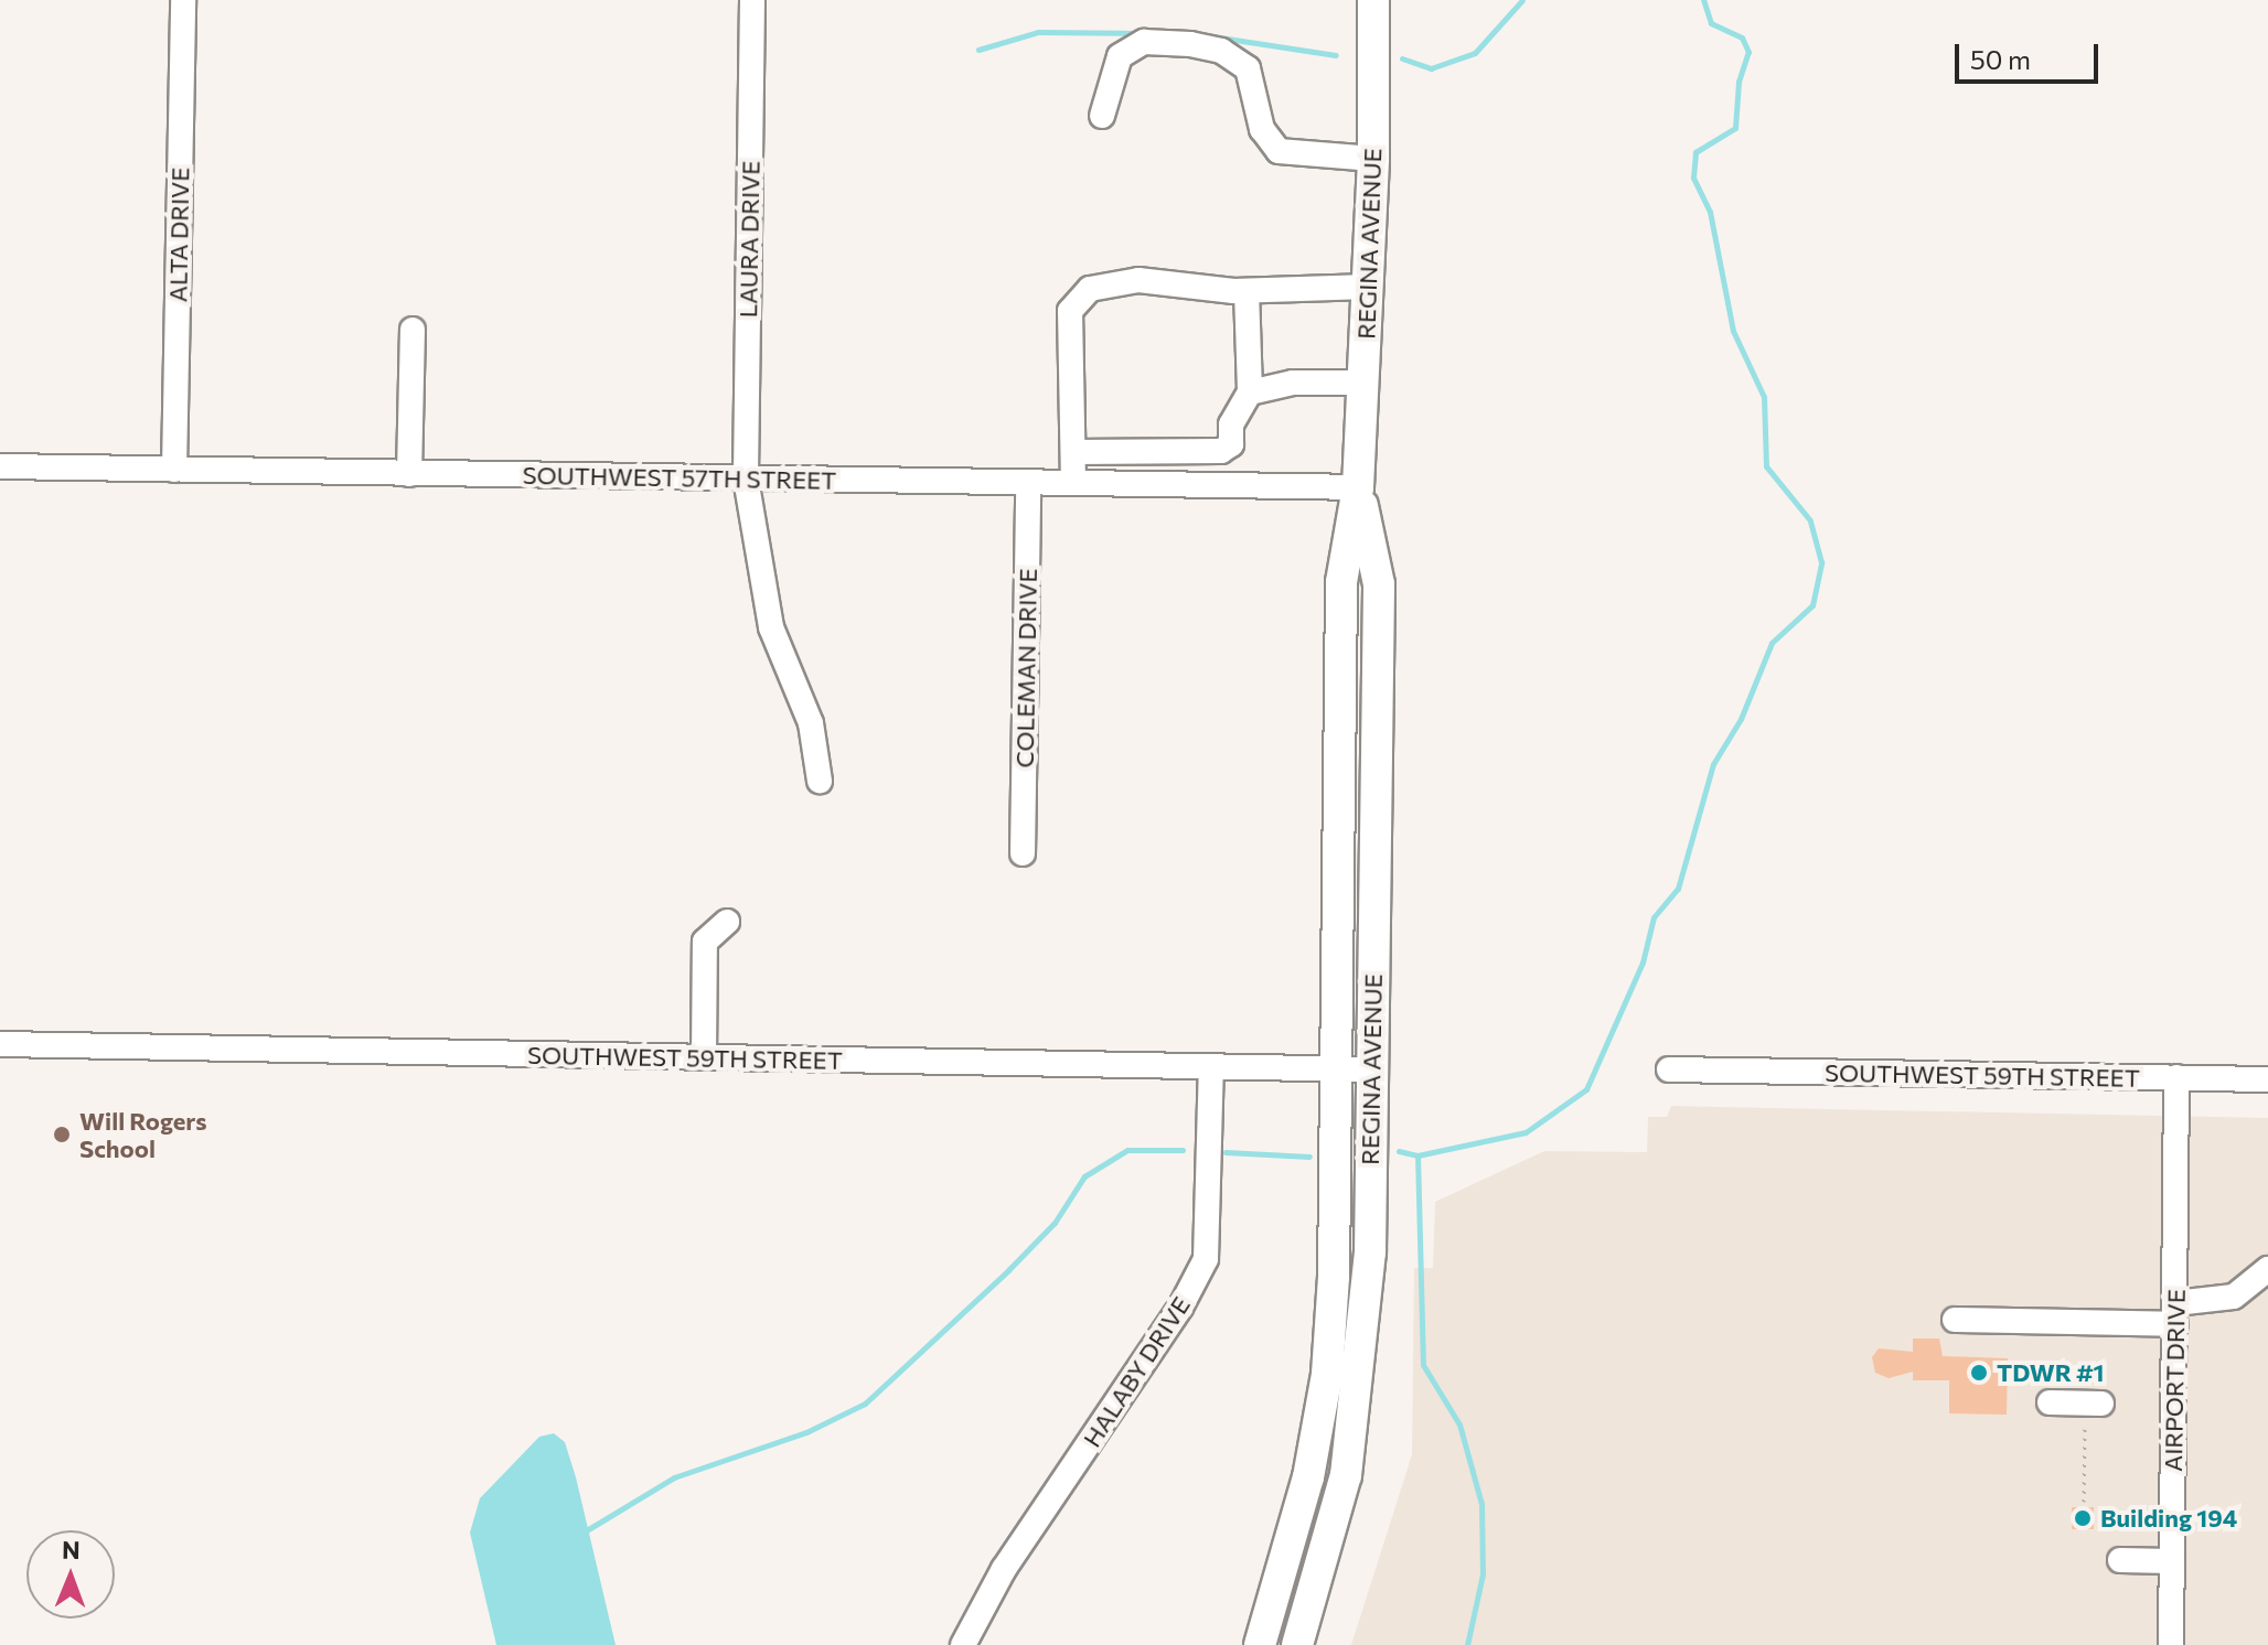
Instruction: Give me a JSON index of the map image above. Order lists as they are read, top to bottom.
{
  "streets": {
    "main road": ["REGINA AVENUE"],
    "street": [
      "ALTA DRIVE",
      "LAURA DRIVE",
      "SOUTHWEST 57TH STREET",
      "COLEMAN DRIVE",
      "SOUTHWEST 59TH STREET",
      "HALABY DRIVE",
      "AIRPORT DRIVE"
    ]
  },
  "crossings": [
    ["ALTA DRIVE", "SOUTHWEST 57TH STREET"],
    ["LAURA DRIVE", "SOUTHWEST 57TH STREET"],
    ["REGINA AVENUE", "SOUTHWEST 57TH STREET"],
    ["REGINA AVENUE", "SOUTHWEST 59TH STREET"],
    ["SOUTHWEST 57TH STREET", "COLEMAN DRIVE"],
    ["SOUTHWEST 59TH STREET", "HALABY DRIVE"],
    ["SOUTHWEST 59TH STREET", "AIRPORT DRIVE"]
  ],
  "places": ["Will Rogers School", "TDWR #1", "Building 194"],
  "scale_bar": "50 m",
  "north": "top"
}
